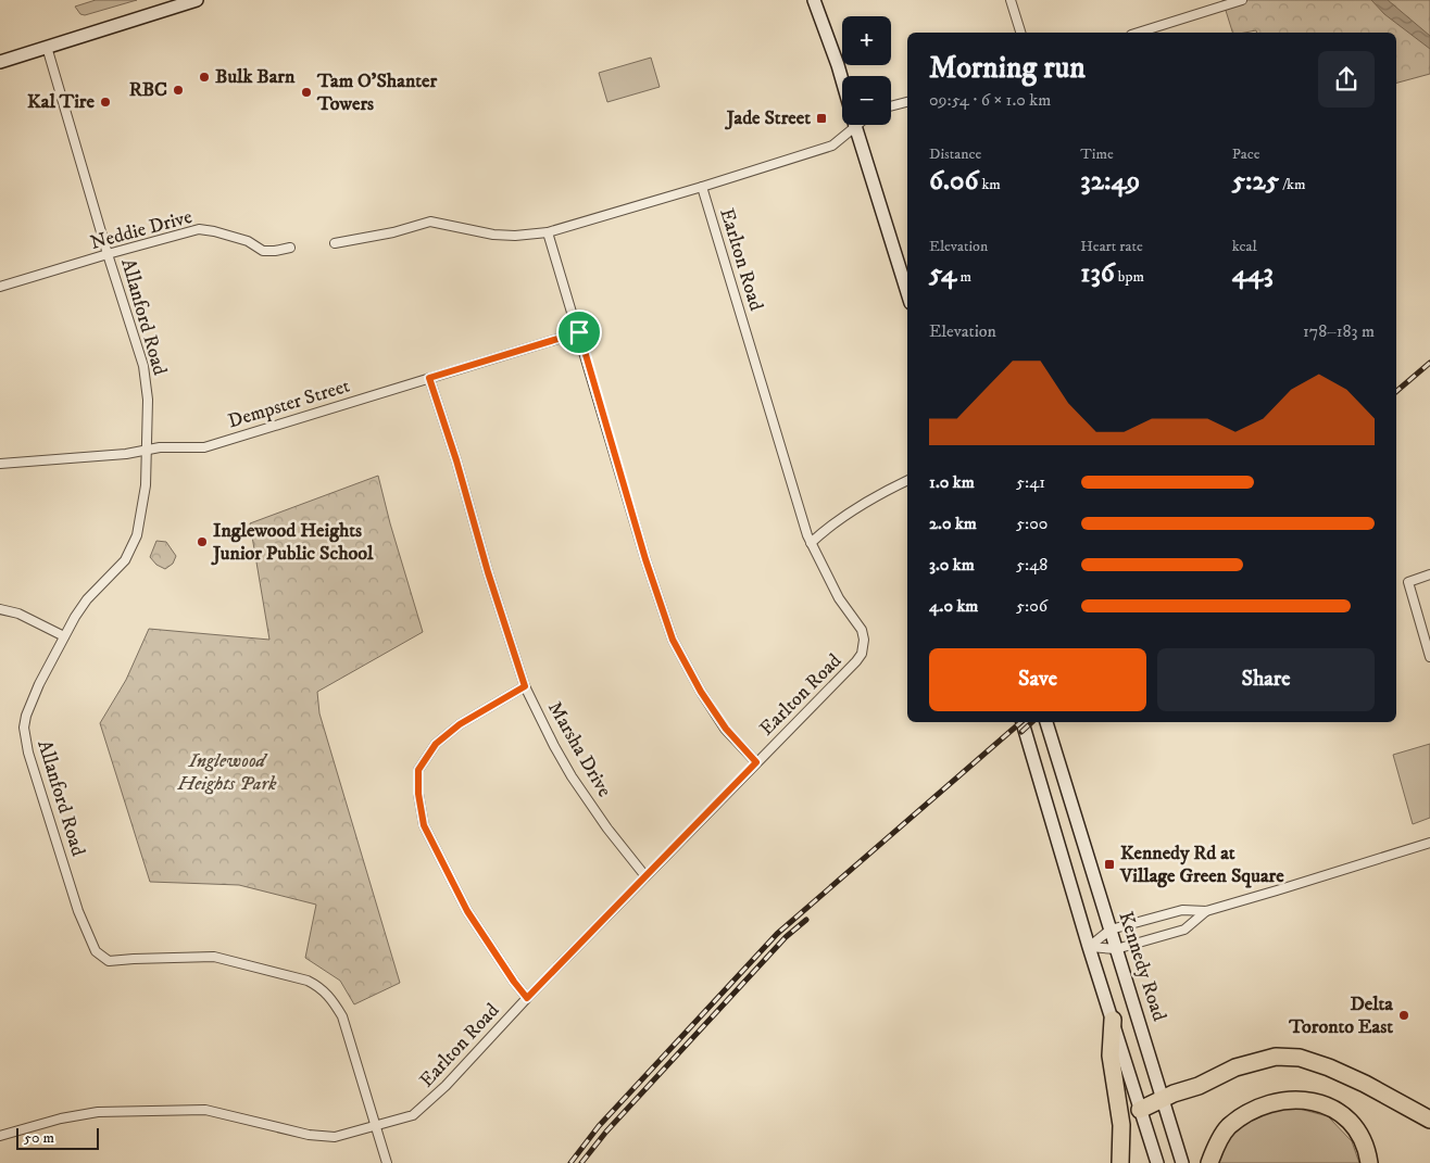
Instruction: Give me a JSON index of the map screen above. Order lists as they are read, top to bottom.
{
  "streets": {
    "main road": ["Kennedy Road"],
    "street": [
      "Neddie Drive",
      "Earlton Road",
      "Allanford Road",
      "Dempster Street",
      "Marsha Drive"
    ]
  },
  "crossings": [
    ["Neddie Drive", "Allanford Road"],
    ["Earlton Road", "Allanford Road"],
    ["Earlton Road", "Marsha Drive"],
    ["Allanford Road", "Dempster Street"],
    ["Dempster Street", "Marsha Drive"]
  ],
  "parks": ["Inglewood Heights Park"],
  "places": {
    "other": [
      "Bulk Barn",
      "RBC",
      "Tam O'Shanter Towers",
      "Kal Tire",
      "Inglewood Heights Junior Public School",
      "Delta Toronto East"
    ],
    "transit": ["Jade Street", "Kennedy Rd at Village Green Square"]
  },
  "scale_bar": "50 m",
  "page": {
    "map_buttons": ["+", "−"],
    "heading": ["Morning run", "09:54 · 6 × 1.0 km"],
    "stats": [
      ["Distance", "6.06 km"],
      ["Time", "32:49"],
      ["Pace", "5:25 /km"],
      ["Elevation", "54 m"],
      ["Heart rate", "136 bpm"],
      ["kcal", "443"]
    ],
    "chart": ["Elevation", "178–183 m"],
    "list": [
      {
        "name": "1.0 km",
        "note": "5:41"
      },
      {
        "name": "2.0 km",
        "note": "5:00"
      },
      {
        "name": "3.0 km",
        "note": "5:48"
      },
      {
        "name": "4.0 km",
        "note": "5:06"
      }
    ],
    "buttons": ["Save", "Share"],
    "scale": "50 m"
  }
}
